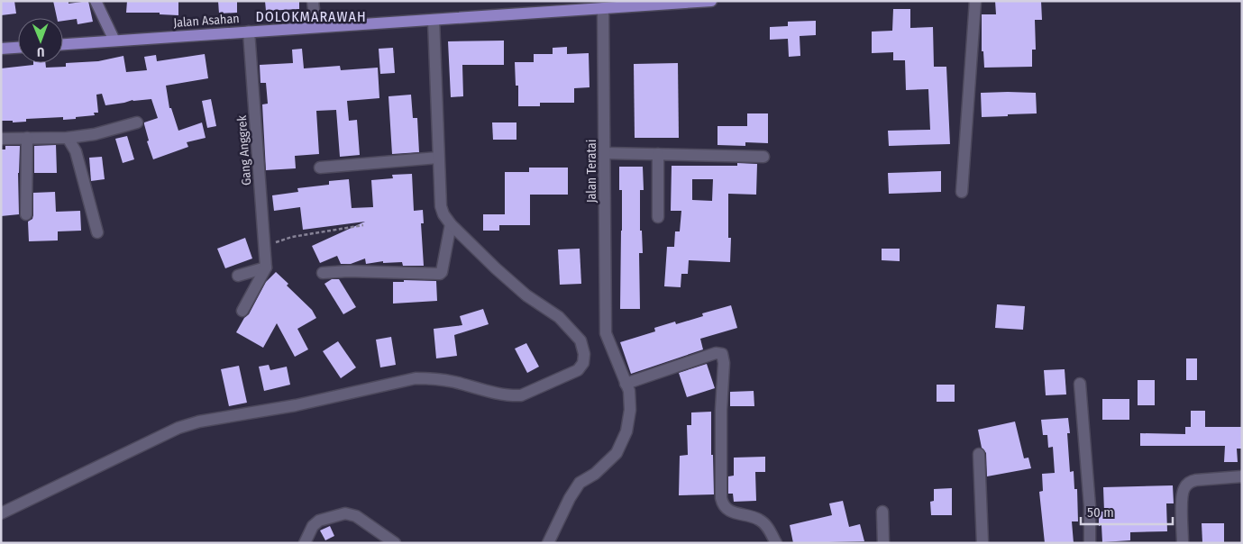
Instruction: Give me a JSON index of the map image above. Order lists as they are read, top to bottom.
{
  "streets": {
    "main road": ["Jalan Asahan"],
    "street": ["Gang Anggrek", "Jalan Teratai"]
  },
  "crossings": [
    ["Jalan Asahan", "Gang Anggrek"],
    ["Jalan Asahan", "Jalan Teratai"]
  ],
  "districts": ["DOLOKMARAWAH"],
  "scale_bar": "50 m",
  "north": "bottom"
}
